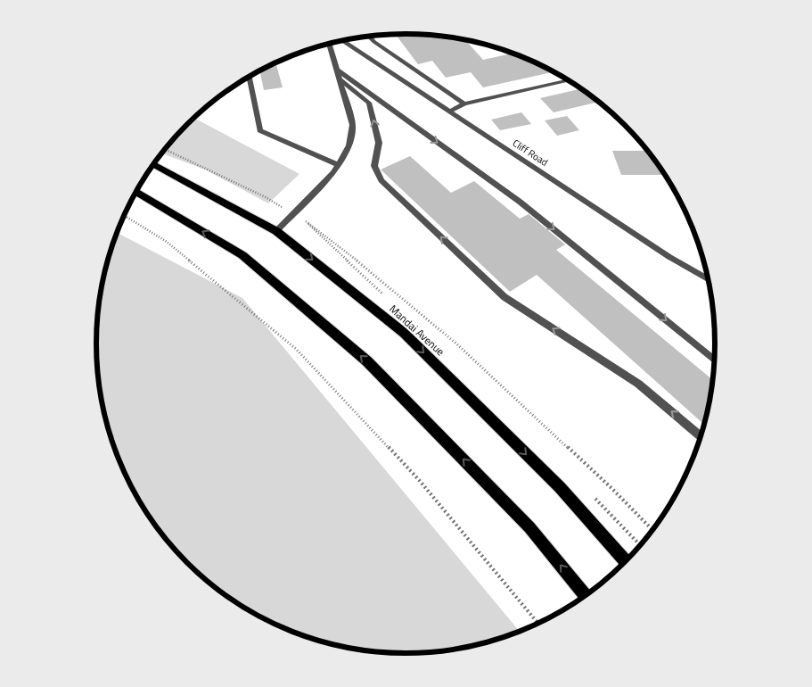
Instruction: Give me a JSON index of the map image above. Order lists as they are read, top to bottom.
{
  "streets": {
    "main road": ["Mandai Avenue"],
    "lane": ["Cliff Road"]
  }
}
